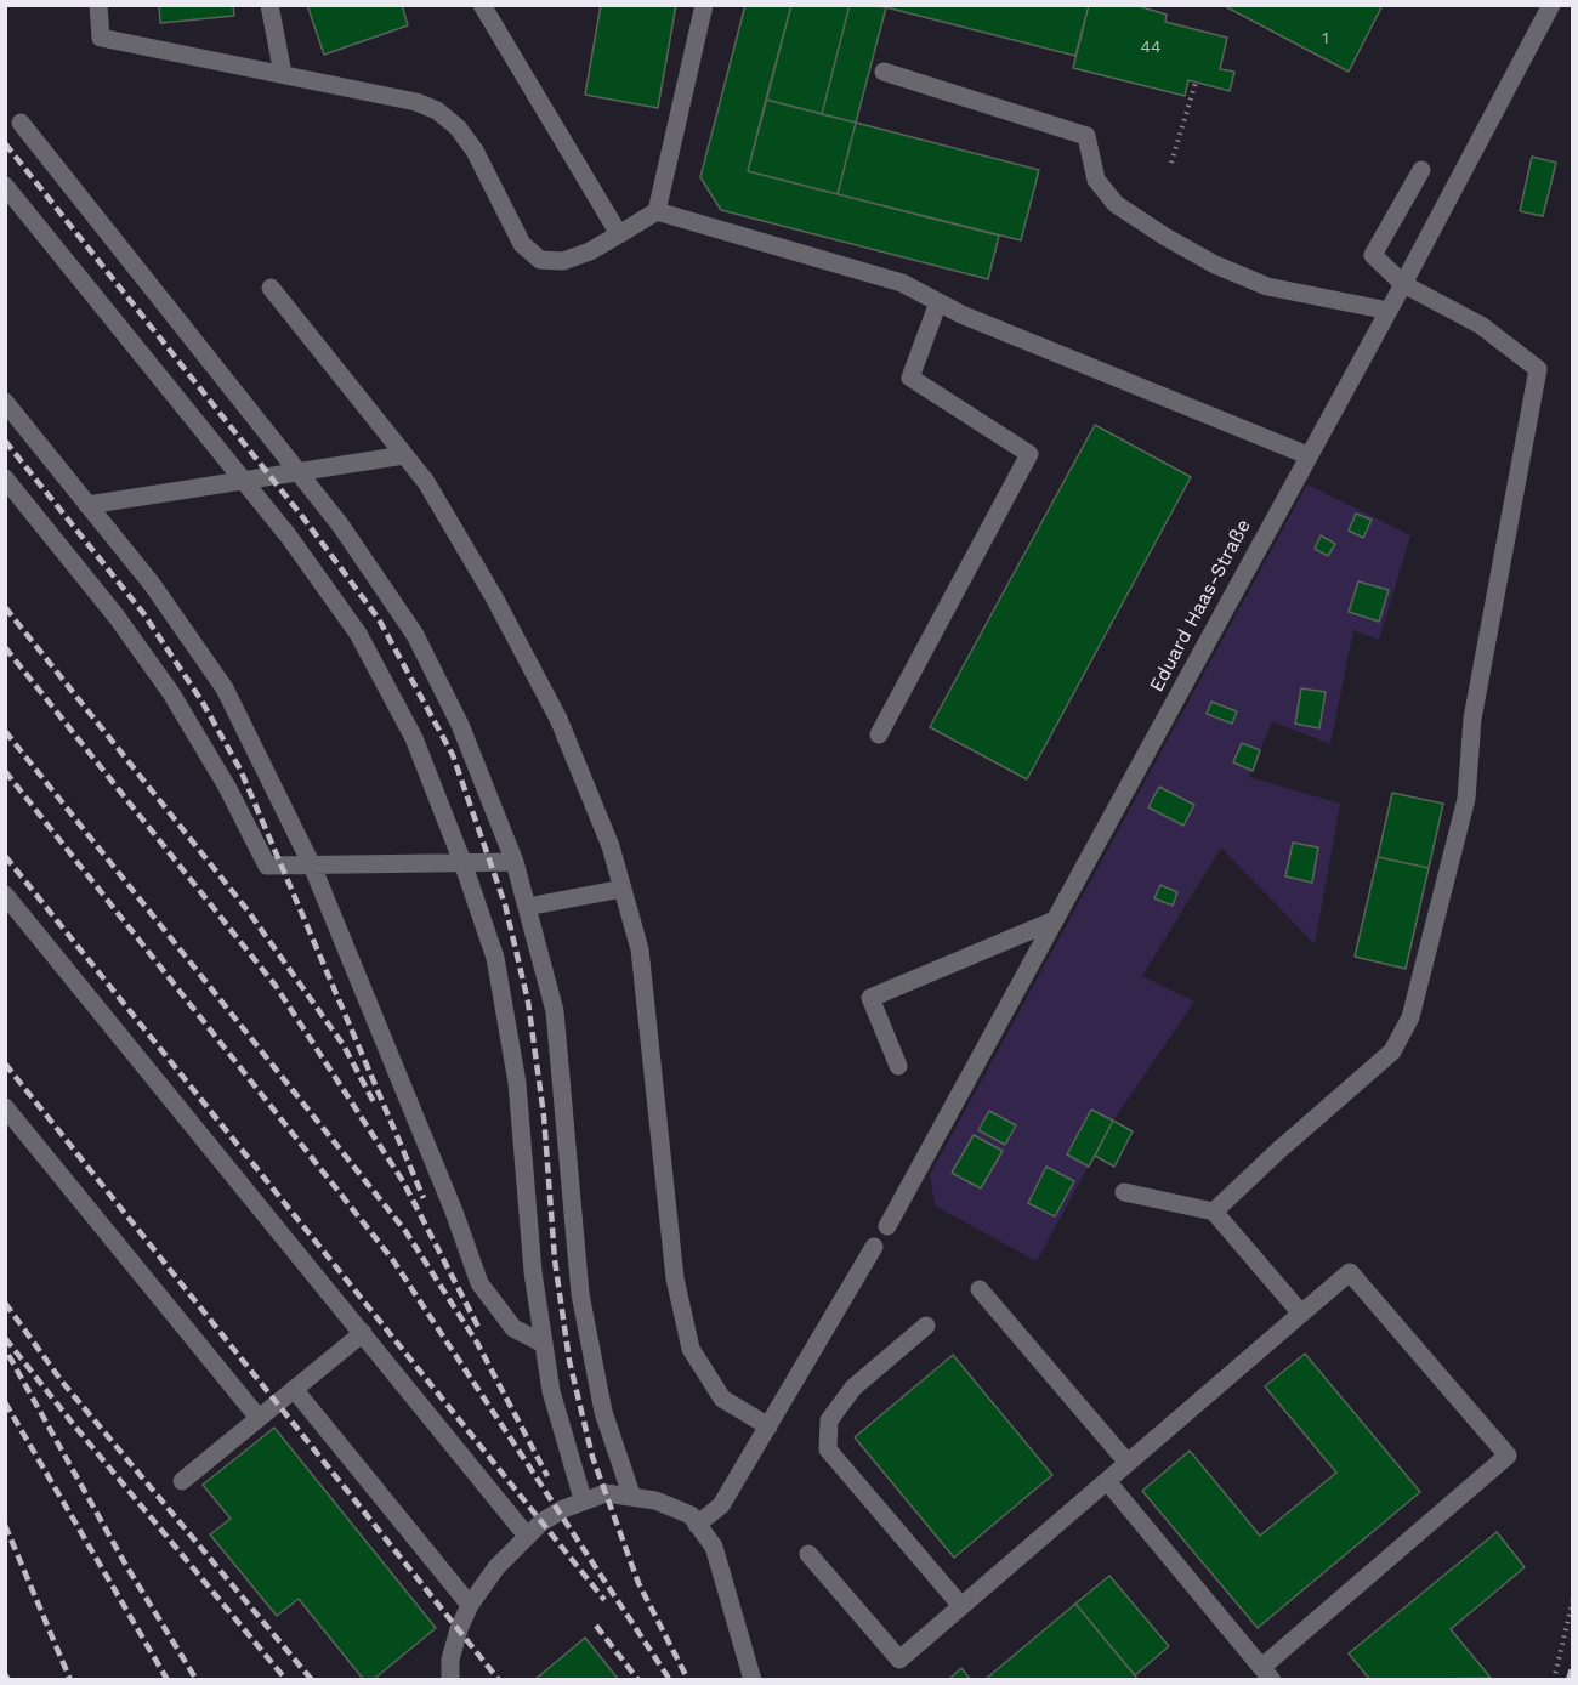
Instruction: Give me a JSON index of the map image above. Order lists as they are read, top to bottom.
{
  "streets": {
    "street": ["Eduard Haas-Straße"]
  },
  "house_numbers": ["1", "44"]
}
